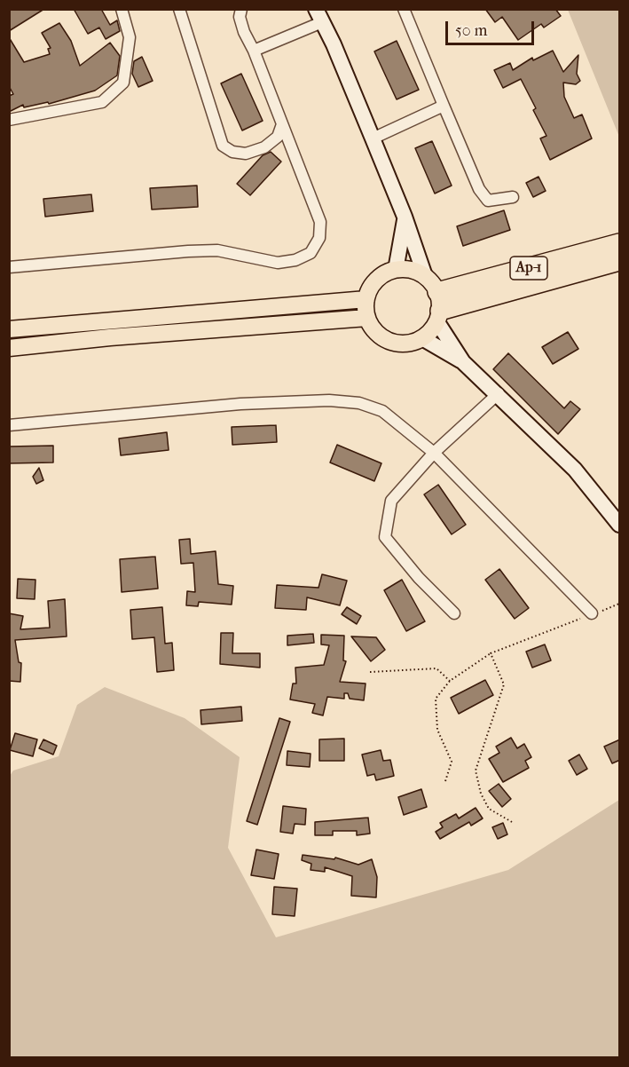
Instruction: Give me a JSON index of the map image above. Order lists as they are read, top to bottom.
{
  "streets": {
    "highway": ["Ap-1"]
  },
  "scale_bar": "50 m"
}
